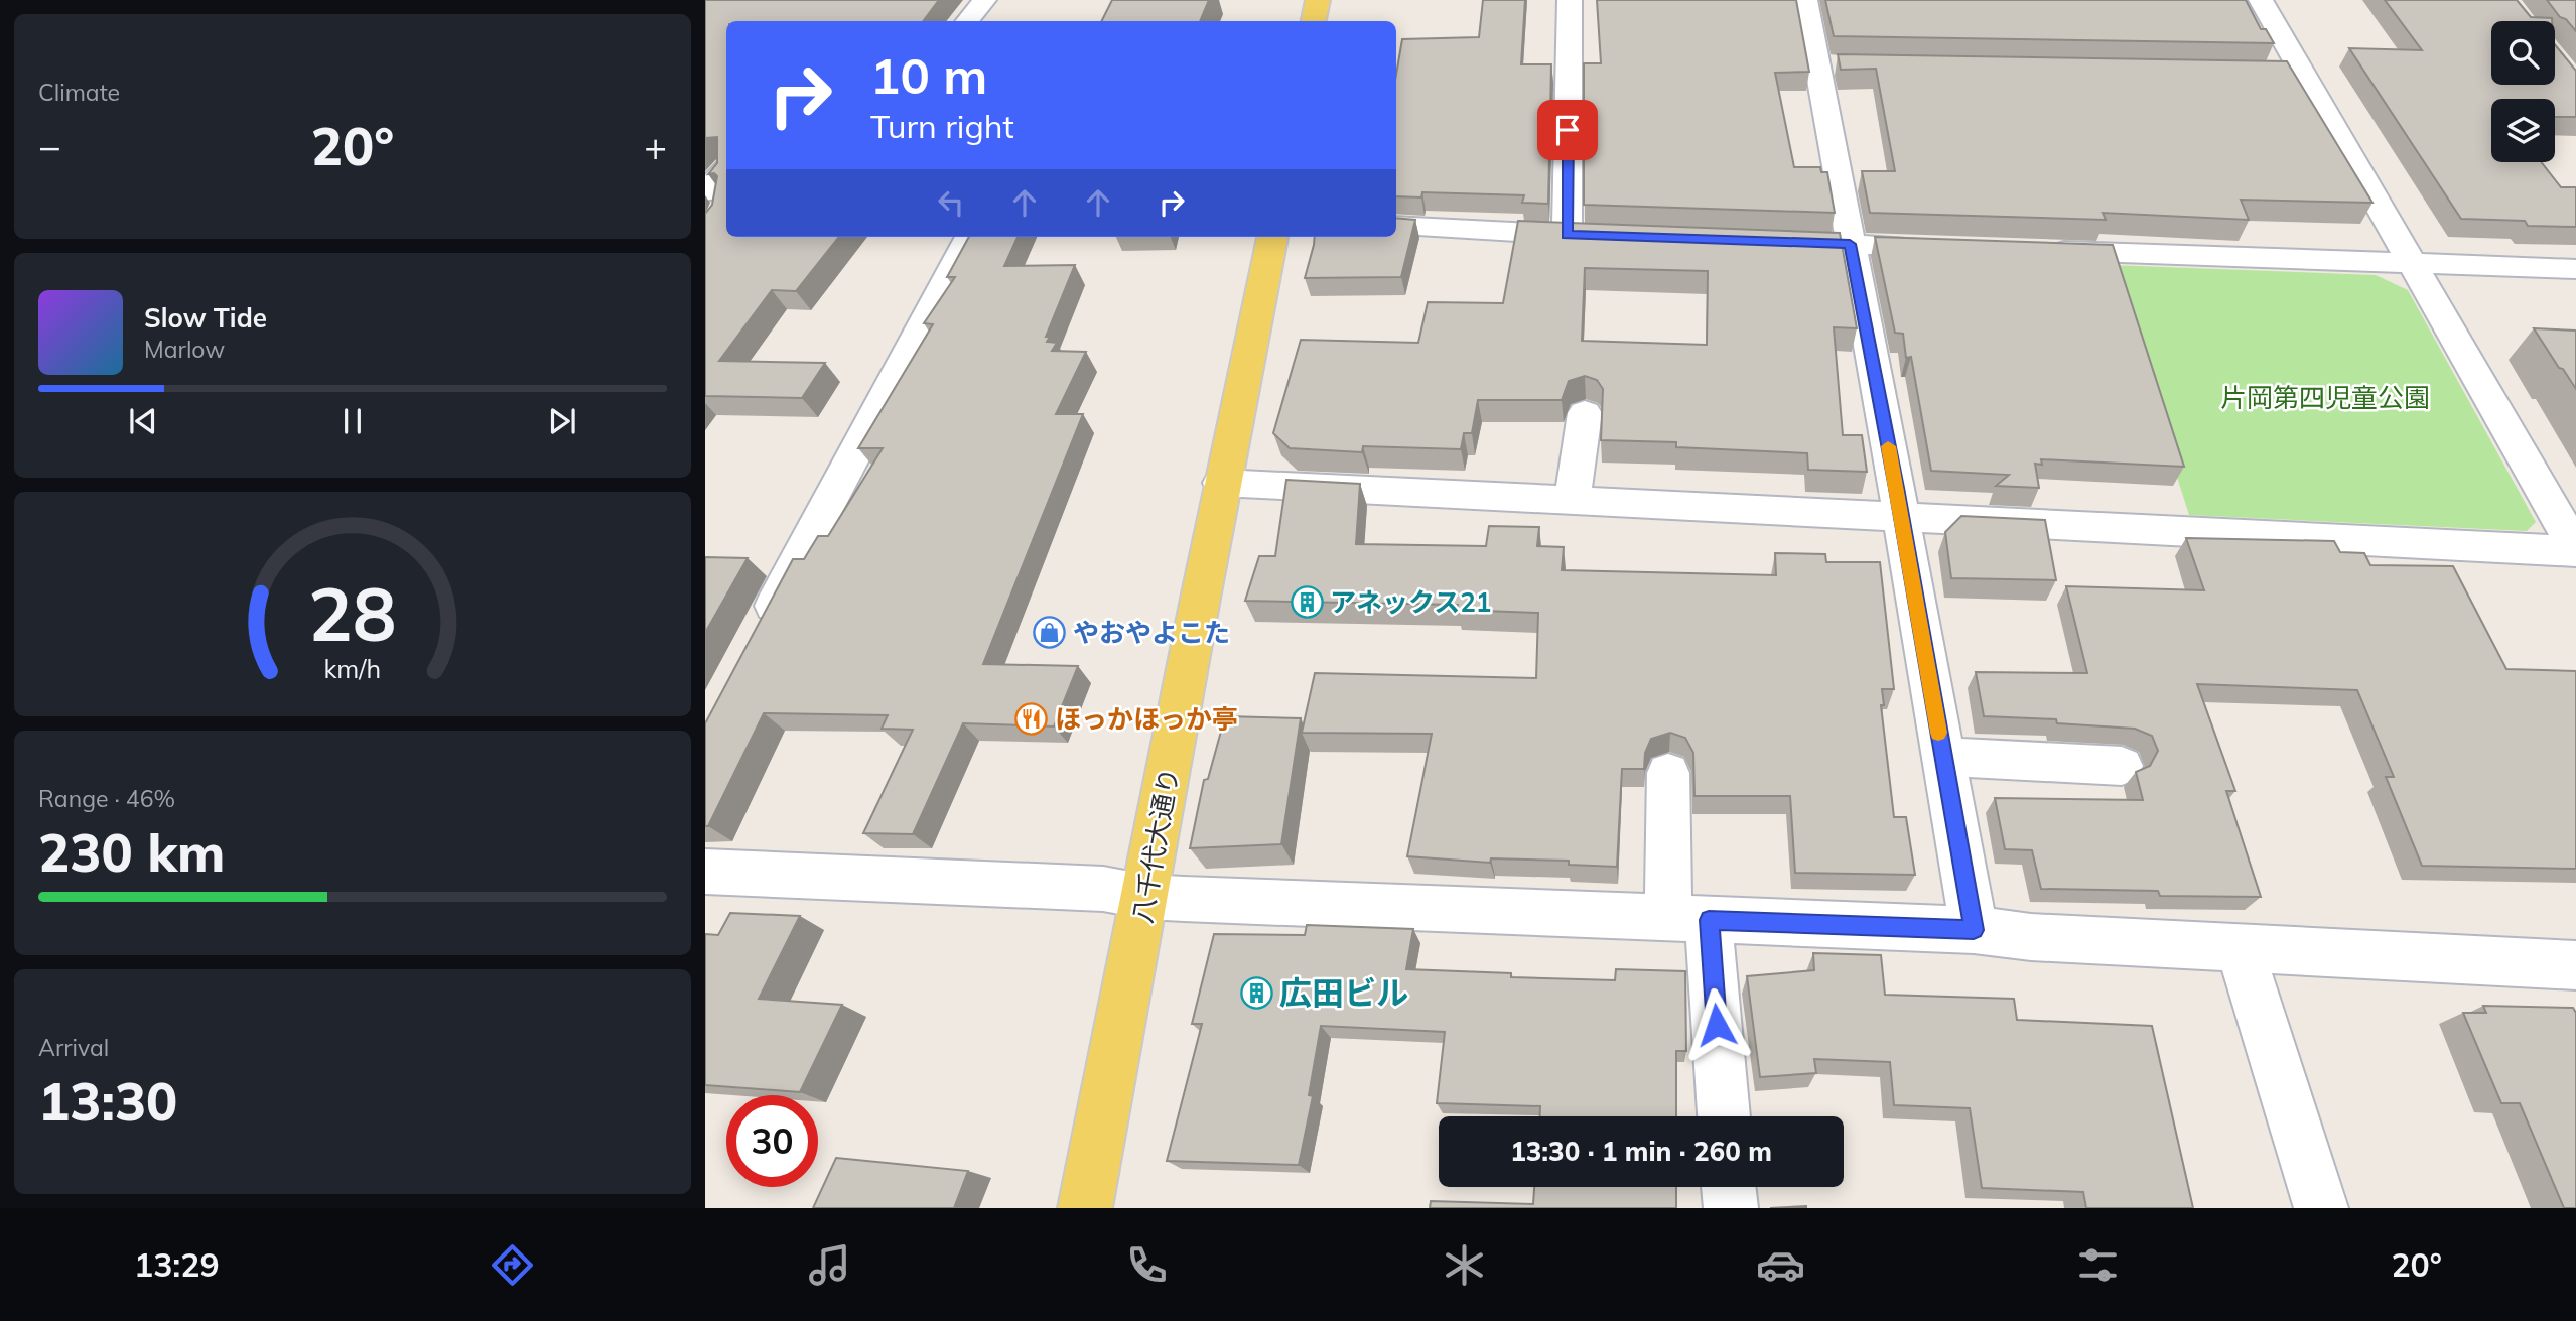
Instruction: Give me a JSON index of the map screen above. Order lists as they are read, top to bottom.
{
  "streets": {
    "main road": ["八千代大通り"]
  },
  "parks": ["片岡第四児童公園"],
  "places": {
    "building": ["アネックス21", "広田ビル"],
    "shop": ["やおやよこた"],
    "restaurant": ["ほっかほっか亭"]
  },
  "page": {
    "tile": [
      "Climate",
      ["Range · 46%", "230 km"],
      ["Arrival", "13:30"]
    ],
    "turn": ["10 m", "Turn right"],
    "heat": ["−", "20°", "+"],
    "song": ["Slow Tide", "Marlow"],
    "limit": "30",
    "trip": "13:30 · 1 min · 260 m",
    "tabs": ["13:29", "20°"],
    "gauge": ["28", "km/h"]
  }
}
